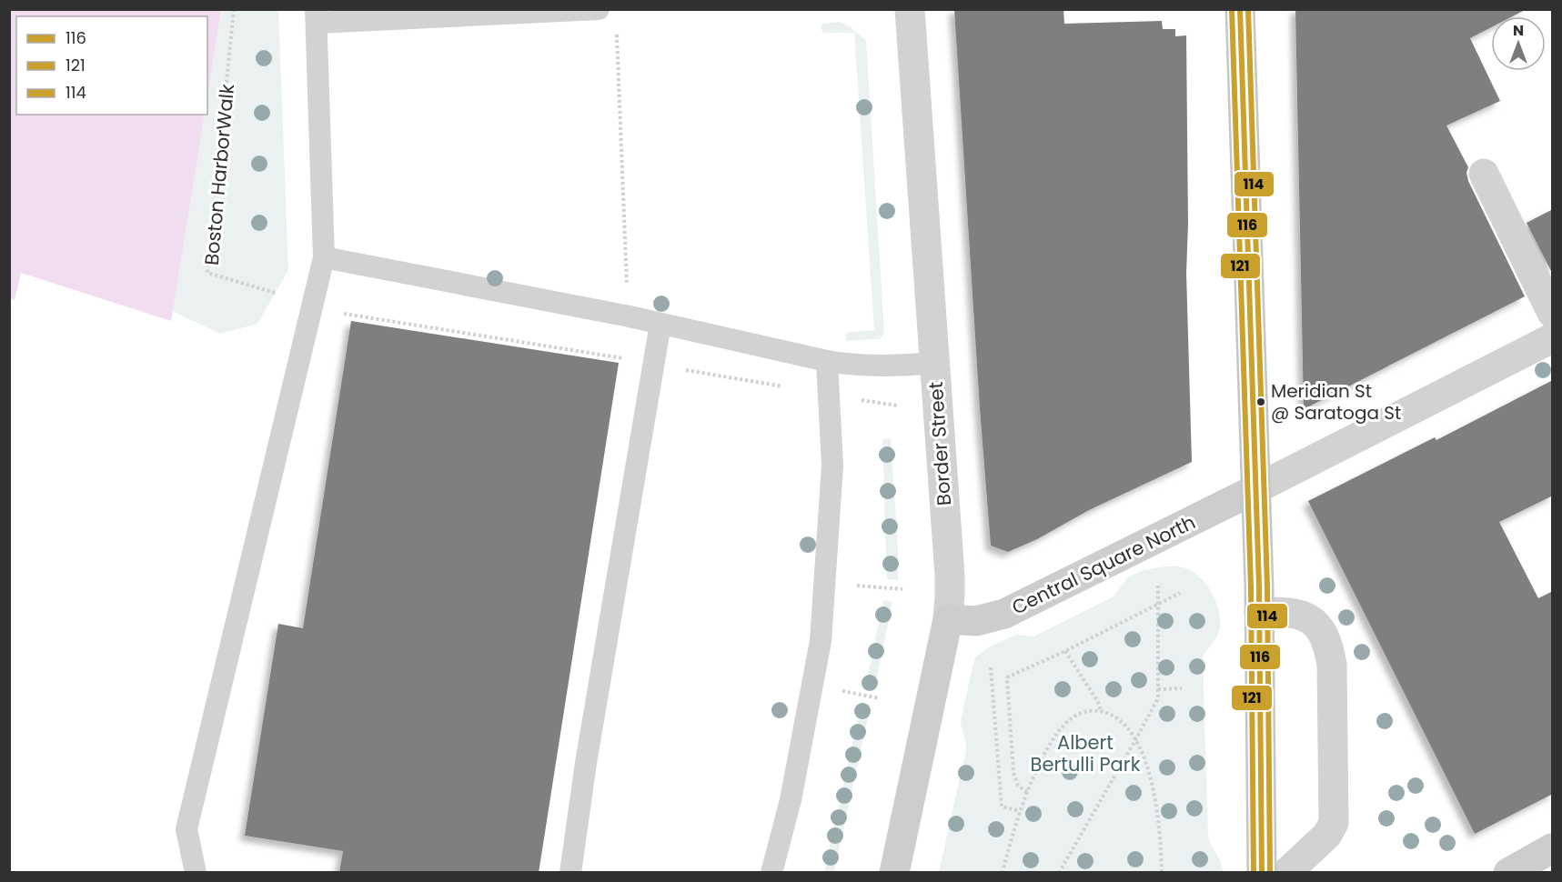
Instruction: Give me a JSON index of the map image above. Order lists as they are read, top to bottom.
{
  "streets": {
    "main road": ["Border Street", "Central Square North"],
    "path": ["Boston HarborWalk"]
  },
  "crossings": [
    ["Border Street", "Central Square North"]
  ],
  "parks": ["Albert Bertulli Park"],
  "places": ["Meridian St @ Saratoga St"],
  "lines": ["transit line 116", "transit line 121", "transit line 114"],
  "legend": ["116", "121", "114"],
  "north": "top"
}
